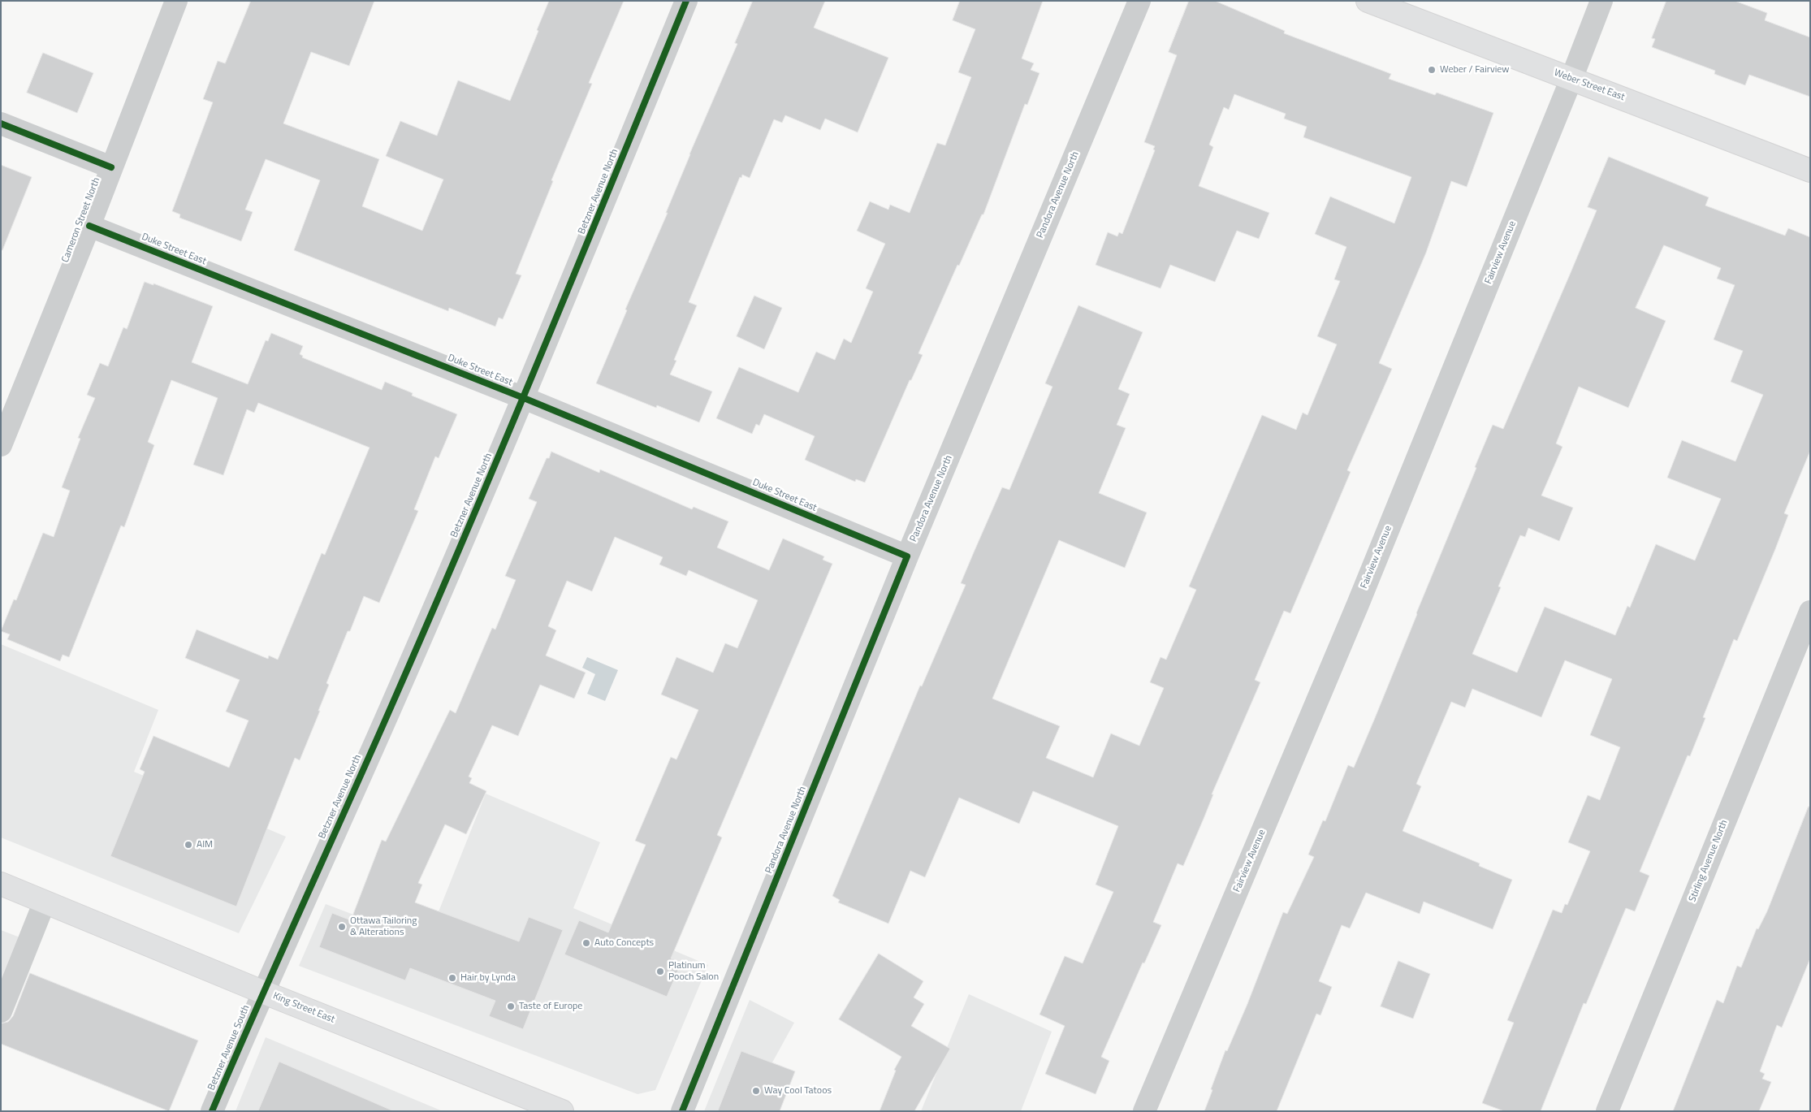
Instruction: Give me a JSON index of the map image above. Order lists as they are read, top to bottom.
{
  "streets": {
    "main road": ["Weber Street East", "King Street East"],
    "street": [
      "Betzner Avenue North",
      "Pandora Avenue North",
      "Cameron Street North",
      "Duke Street East",
      "Fairview Avenue",
      "Stirling Avenue North",
      "Betzner Avenue South"
    ]
  },
  "crossings": [
    ["Weber Street East", "Fairview Avenue"],
    ["Betzner Avenue North", "Duke Street East"],
    ["Betzner Avenue North", "King Street East"],
    ["Betzner Avenue North", "Betzner Avenue South"],
    ["Pandora Avenue North", "Duke Street East"],
    ["Cameron Street North", "Duke Street East"],
    ["King Street East", "Betzner Avenue South"]
  ],
  "places": [
    "Weber / Fairview",
    "AIM",
    "Ottawa Tailoring & Alterations",
    "Auto Concepts",
    "Platinum Pooch Salon",
    "Hair by Lynda",
    "Taste of Europe",
    "Way Cool Tatoos"
  ]
}
